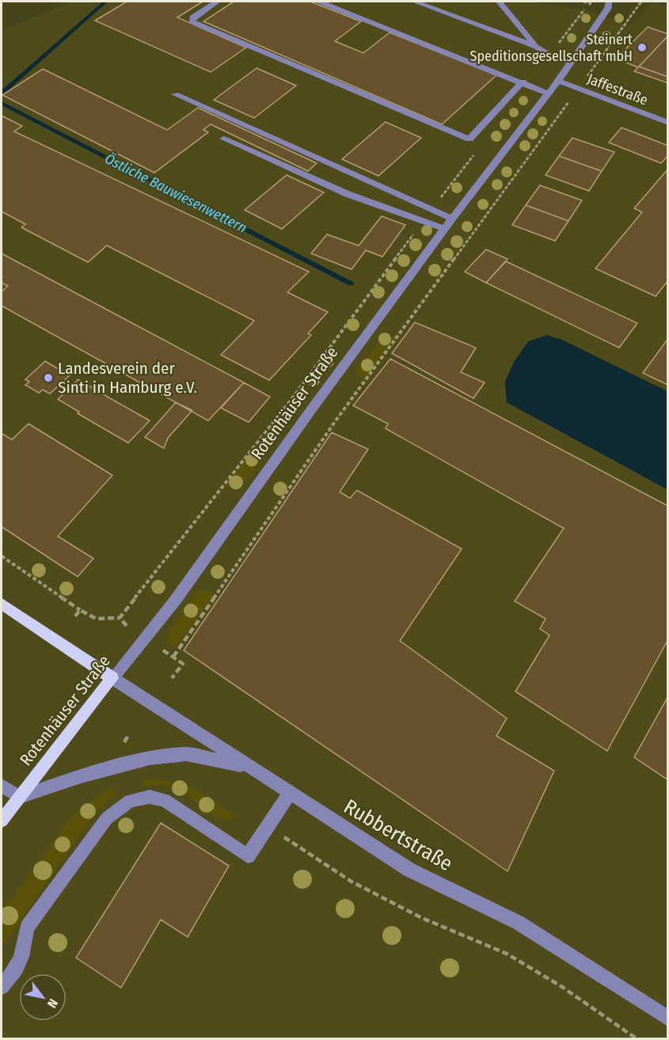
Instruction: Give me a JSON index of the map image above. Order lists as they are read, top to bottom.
{
  "streets": {
    "main road": ["Rotenhäuser Straße"],
    "street": ["Jaffestraße", "Rubbertstraße"]
  },
  "crossings": [
    ["Jaffestraße", "Rotenhäuser Straße"],
    ["Rotenhäuser Straße", "Rubbertstraße"]
  ],
  "water": ["Östliche Bauwiesenwettern"],
  "places": ["Steinert Speditionsgesellschaft mbH", "Landesverein der Sinti in Hamburg e.V."],
  "north": "bottom right"
}
